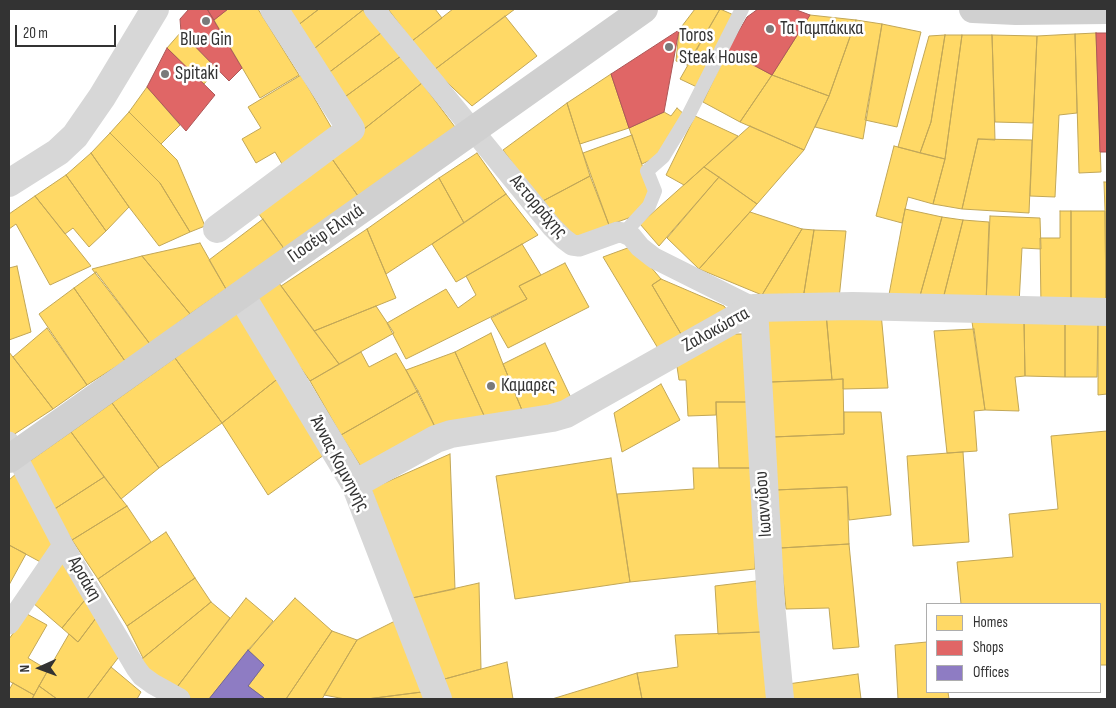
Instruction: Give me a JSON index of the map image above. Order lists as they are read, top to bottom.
{
  "streets": {
    "main road": ["Γιοσέφ Ελιγιά"],
    "street": [
      "Αετορράχης",
      "Ζαλοκώστα",
      "Άννας Κομνηνής",
      "Ιωαννίδου",
      "Αρσάκη"
    ]
  },
  "crossings": [
    ["Αετορράχης", "Γιοσέφ Ελιγιά"],
    ["Γιοσέφ Ελιγιά", "Άννας Κομνηνής"],
    ["Γιοσέφ Ελιγιά", "Αρσάκη"],
    ["Ζαλοκώστα", "Άννας Κομνηνής"],
    ["Ζαλοκώστα", "Ιωαννίδου"]
  ],
  "places": [
    "Blue Gin",
    "Τα Ταμπάκικα",
    "Toros Steak House",
    "Spitaki",
    "Καμαρες"
  ],
  "legend": ["Homes", "Shops", "Offices"],
  "scale_bar": "20 m",
  "north": "left"
}
